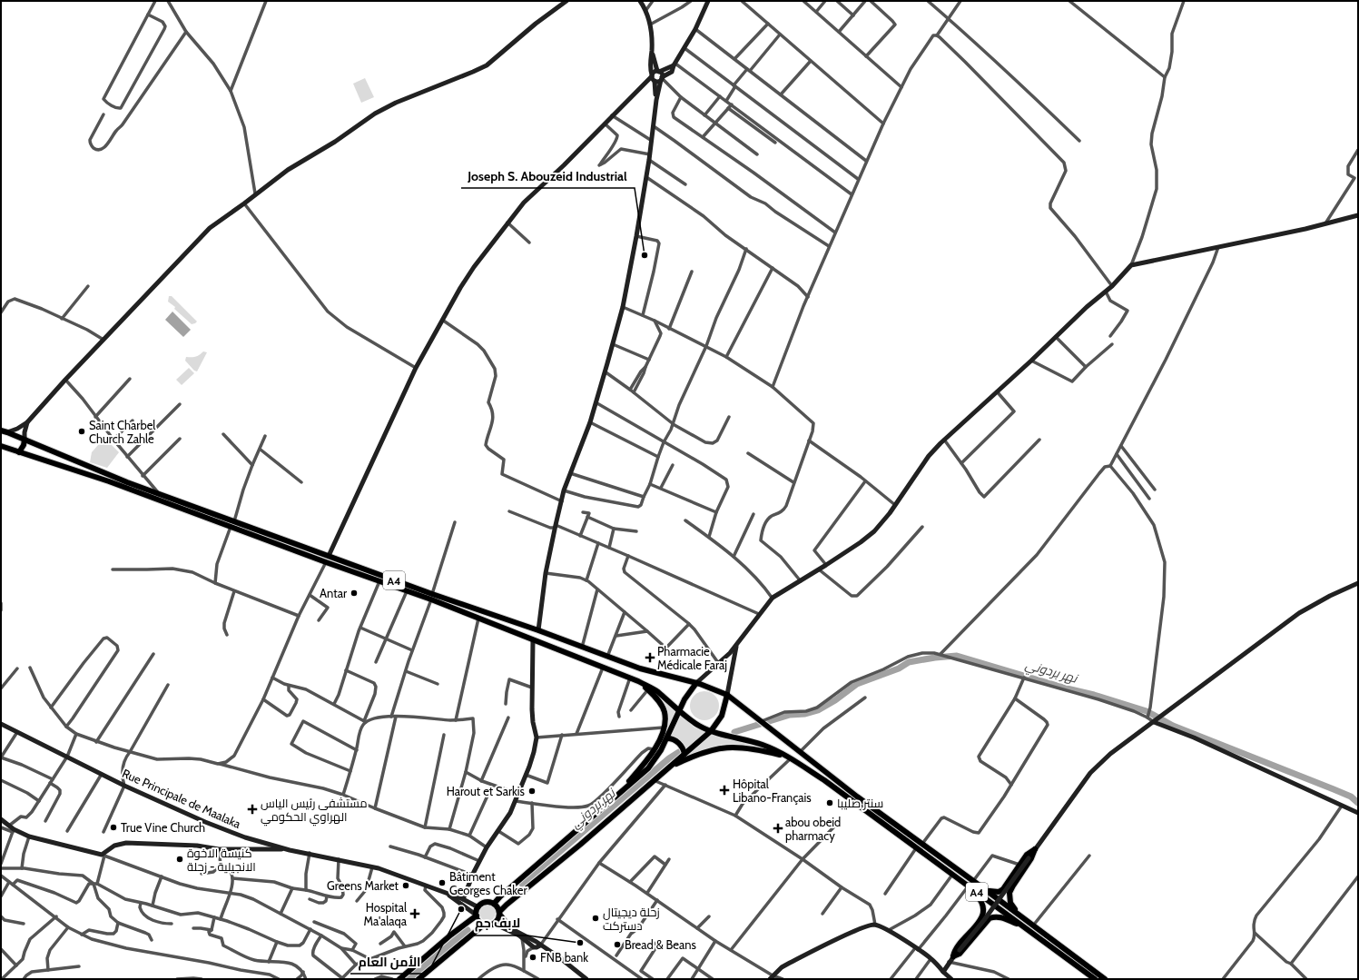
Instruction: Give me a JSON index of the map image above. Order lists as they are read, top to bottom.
{
  "streets": {
    "highway": ["A4"],
    "street": ["Rue Principale de Maalaka"]
  },
  "water": ["نهر بردوني"],
  "places": {
    "other": [
      "Joseph S. Abouzeid Industrial",
      "Saint Charbel Church Zahle",
      "Antar",
      "Harout et Sarkis",
      "سنتر صليبا",
      "True Vine Church",
      "كنيسة الاخوة الانجيلية - زحلة",
      "Bâtiment Georges Chaker",
      "Greens Market",
      "الأمن العام",
      "زحلة ديجيتال دستركت",
      "لابف جم",
      "Bread & Beans",
      "FNB bank"
    ],
    "health": [
      "Pharmacie Médicale Faraj",
      "Hôpital Libano-Français",
      "مستشفى رئيس الياس الهراوي الحكومي",
      "abou obeid pharmacy",
      "Hospital Ma'alaqa"
    ]
  }
}
